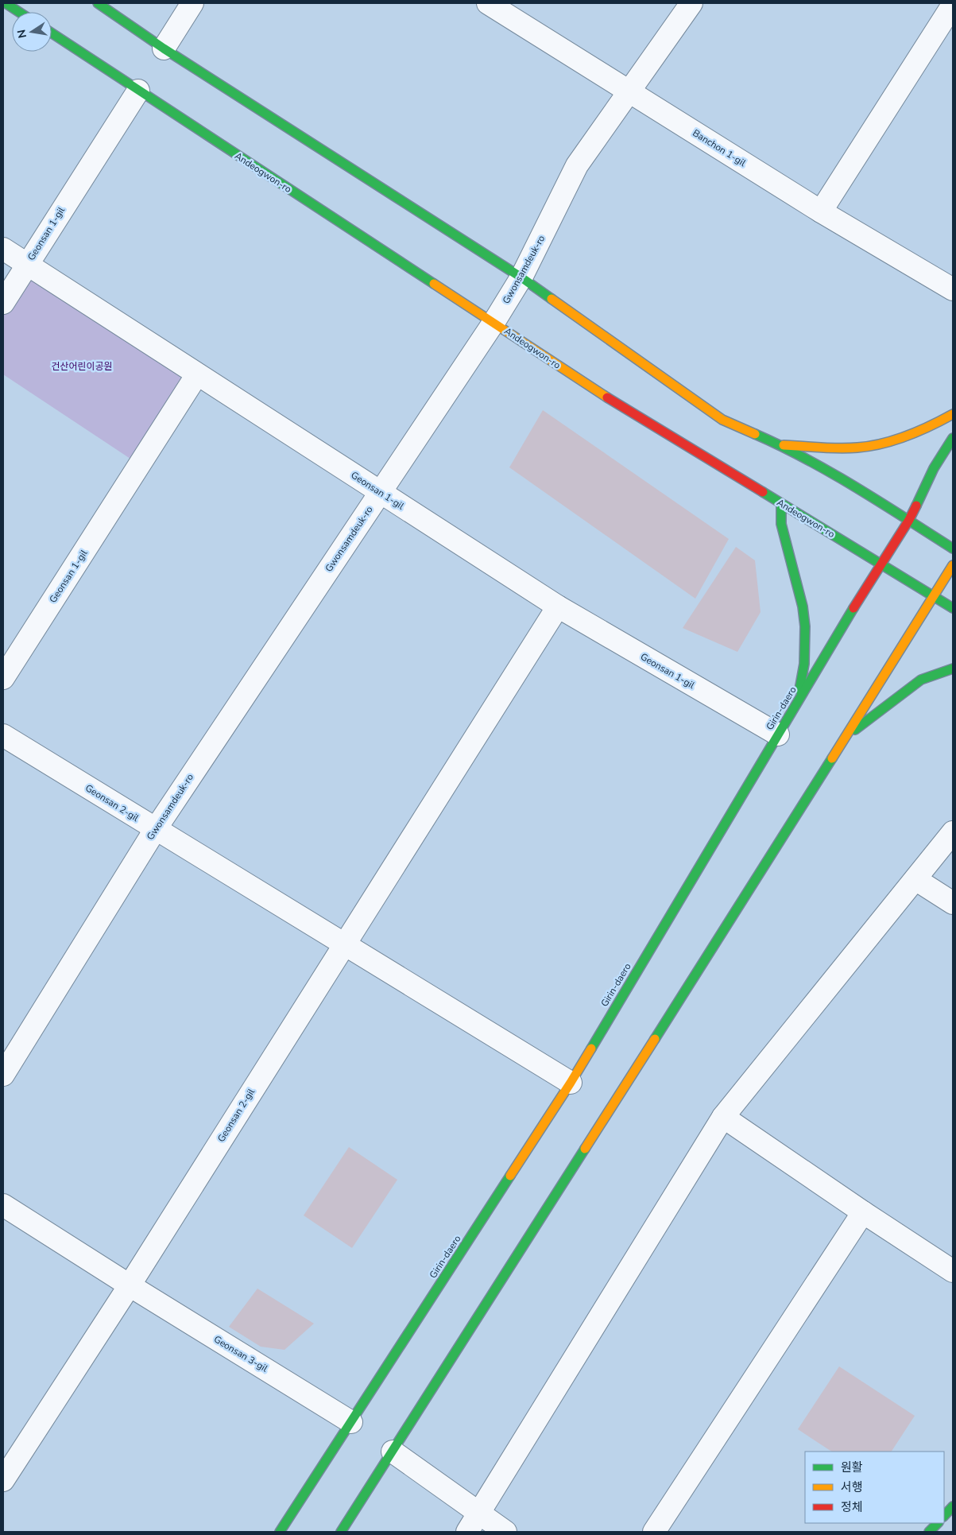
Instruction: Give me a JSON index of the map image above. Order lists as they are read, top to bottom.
{
  "streets": {
    "street": [
      "Banchon 1-gil",
      "Andeogwon-ro",
      "Geonsan 1-gil",
      "Gwonsamdeuk-ro",
      "Girin-daero",
      "Geonsan 2-gil",
      "Geonsan 3-gil"
    ]
  },
  "crossings": [
    ["Banchon 1-gil", "Gwonsamdeuk-ro"],
    ["Andeogwon-ro", "Geonsan 1-gil"],
    ["Andeogwon-ro", "Gwonsamdeuk-ro"],
    ["Andeogwon-ro", "Girin-daero"],
    ["Geonsan 1-gil", "Gwonsamdeuk-ro"],
    ["Geonsan 1-gil", "Girin-daero"],
    ["Geonsan 1-gil", "Geonsan 2-gil"],
    ["Gwonsamdeuk-ro", "Geonsan 2-gil"],
    ["Girin-daero", "Geonsan 2-gil"],
    ["Girin-daero", "Geonsan 3-gil"],
    ["Geonsan 2-gil", "Geonsan 3-gil"]
  ],
  "parks": ["건산어린이공원"],
  "legend": ["원활", "서행", "정체"],
  "north": "left"
}
